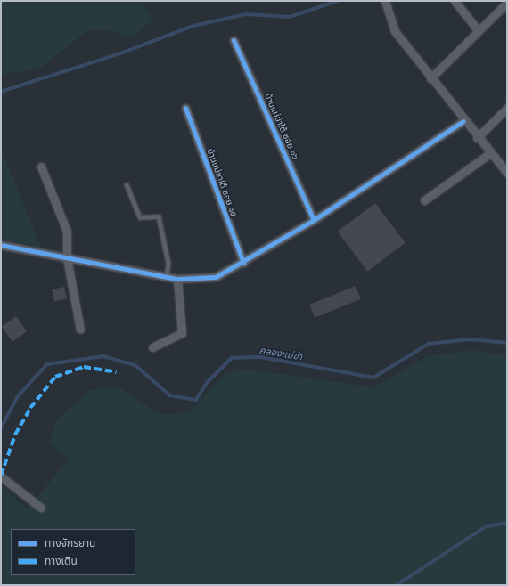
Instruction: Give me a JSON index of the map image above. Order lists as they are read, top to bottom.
{
  "streets": {
    "street": ["บ้านแม่ข่าใต้ ซอย ๑๖", "บ้านแม่ข่าใต้ ซอย ๑๕"]
  },
  "water": ["คลองแม่ข่า"],
  "legend": ["ทางจักรยาน", "ทางเดิน"]
}
